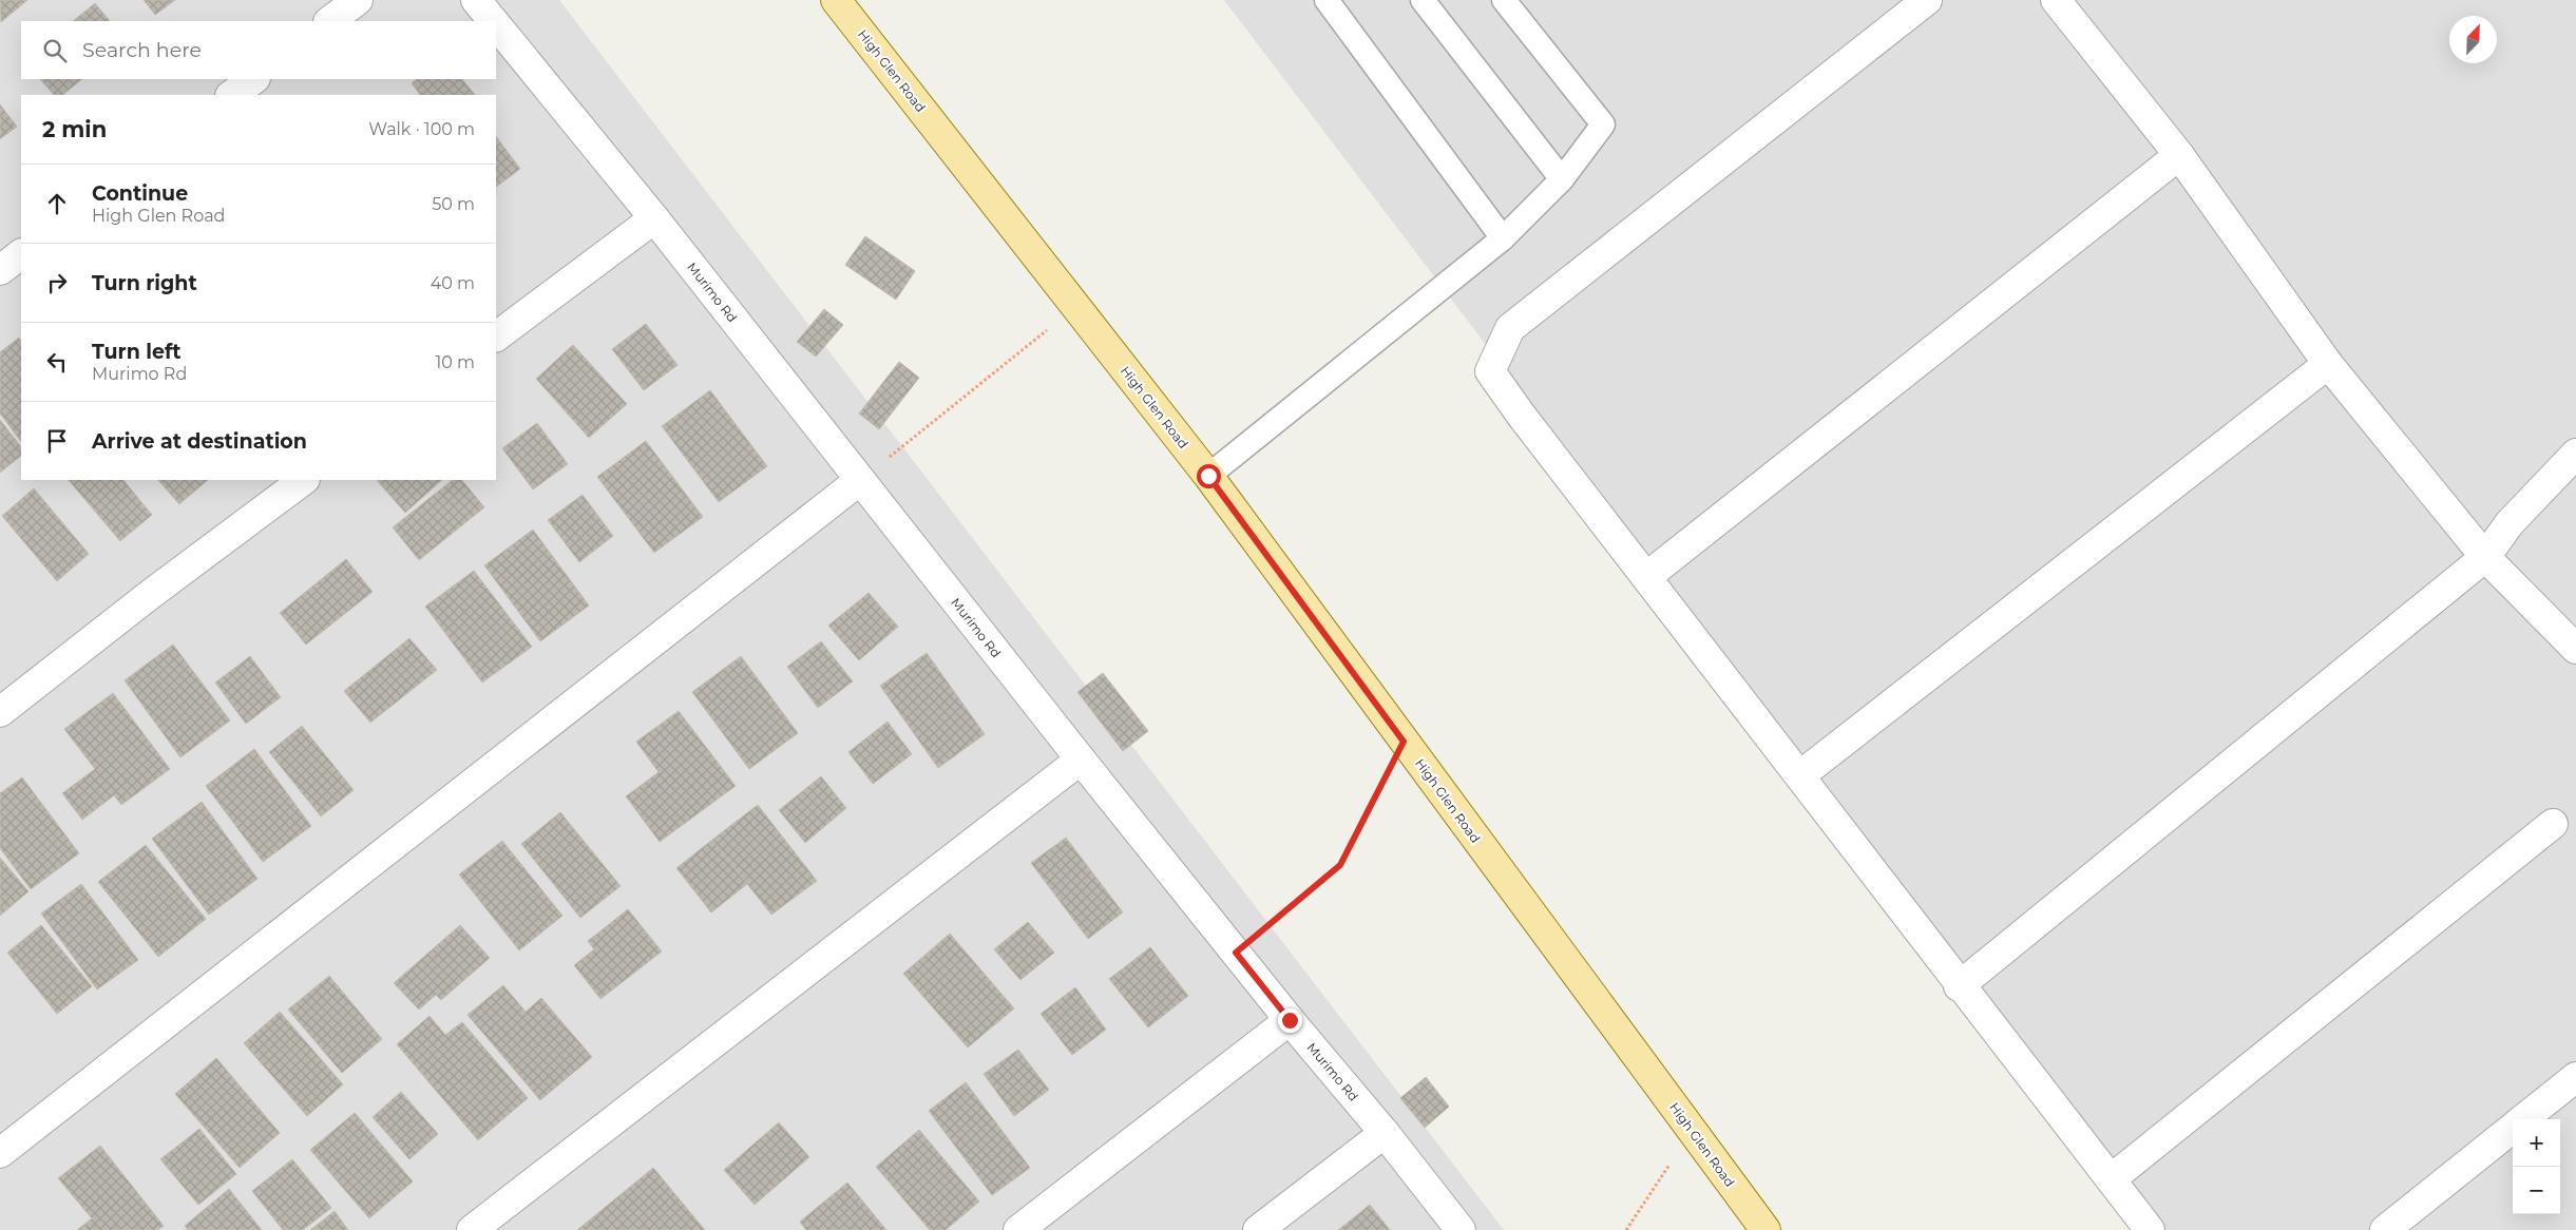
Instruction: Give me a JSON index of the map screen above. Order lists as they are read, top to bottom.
{
  "streets": {
    "main road": ["High Glen Road"],
    "street": ["Murimo Rd"]
  },
  "north": "top right",
  "page": {
    "search": "Search here",
    "heading": ["2 min", "Walk · 100 m"],
    "list": [
      ["Continue", "High Glen Road", "50 m"],
      ["Turn right", "40 m"],
      ["Turn left", "Murimo Rd", "10 m"],
      "Arrive at destination"
    ],
    "map_buttons": ["+", "−"]
  }
}
